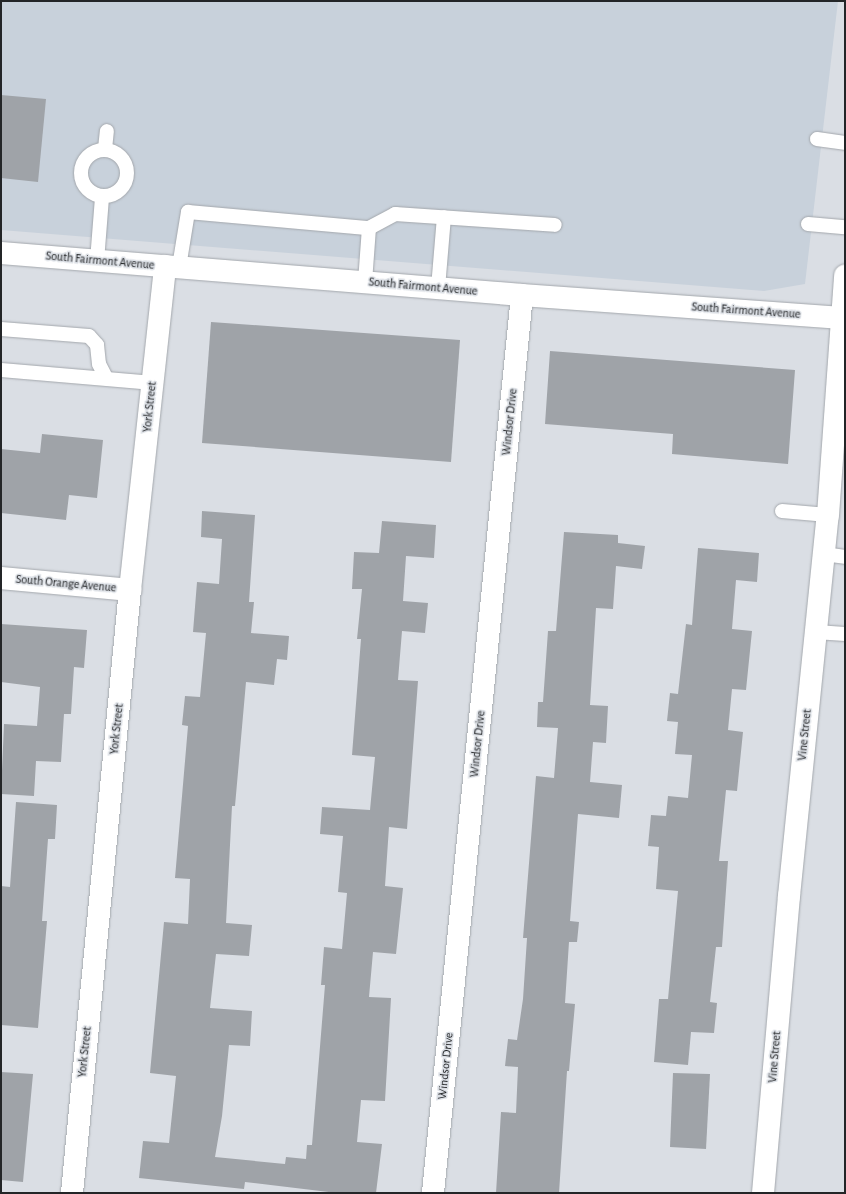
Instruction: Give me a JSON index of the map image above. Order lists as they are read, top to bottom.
{
  "streets": {
    "street": [
      "South Fairmont Avenue",
      "York Street",
      "Windsor Drive",
      "South Orange Avenue",
      "Vine Street"
    ]
  },
  "crossings": [
    ["South Fairmont Avenue", "York Street"],
    ["South Fairmont Avenue", "Windsor Drive"],
    ["South Fairmont Avenue", "Vine Street"],
    ["York Street", "South Orange Avenue"]
  ]
}
